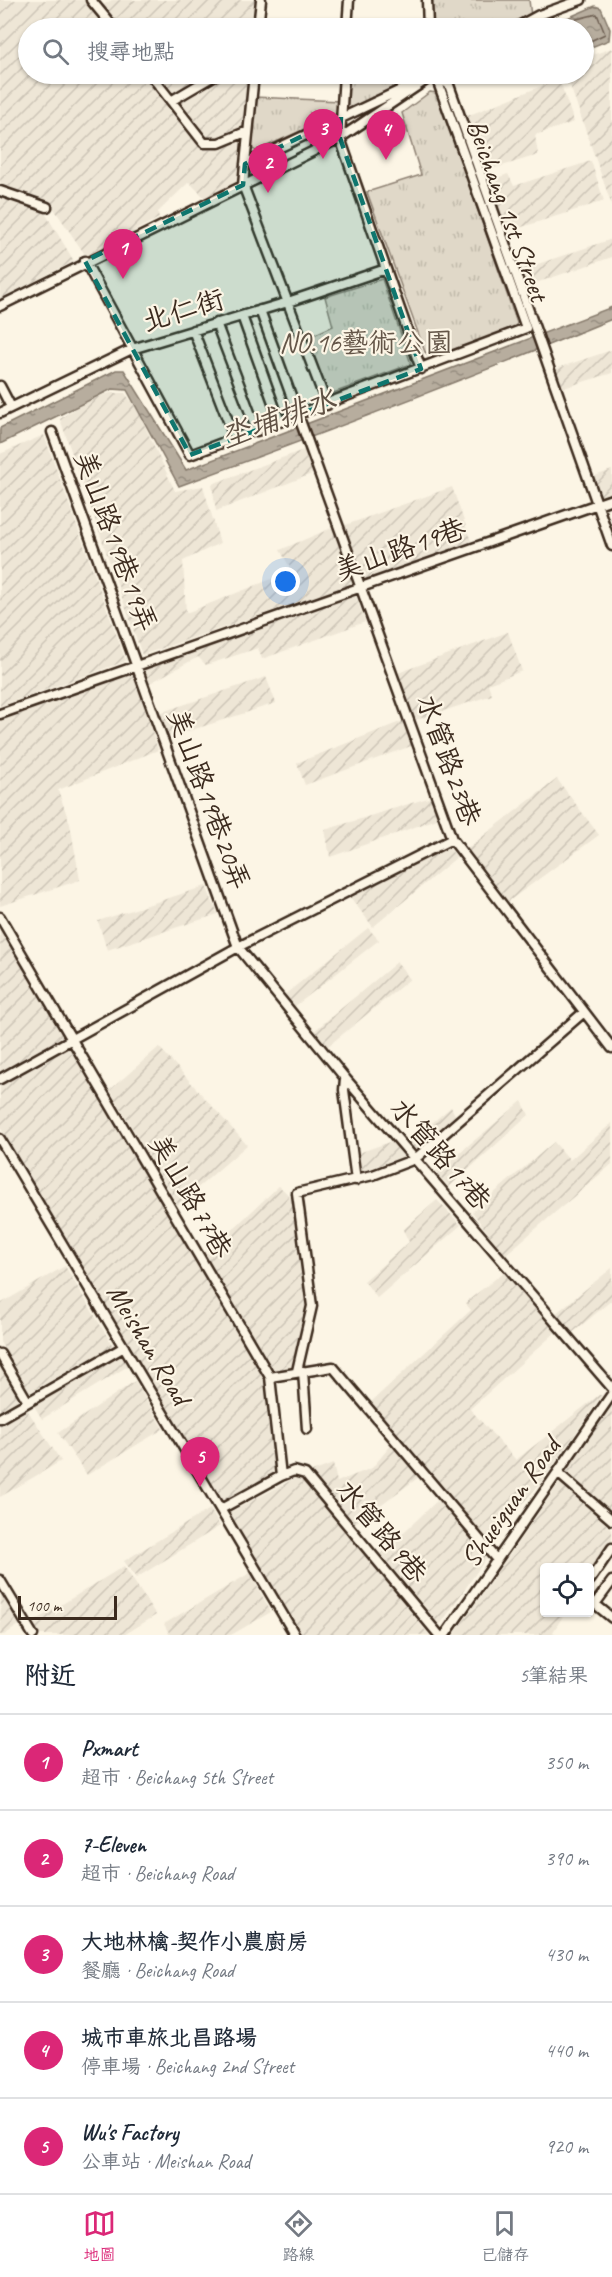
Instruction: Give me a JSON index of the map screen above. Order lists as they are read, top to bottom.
{
  "streets": {
    "street": [
      "Beichang 1st Street",
      "北仁街",
      "美山路19巷19弄",
      "美山路19巷",
      "水管路23巷",
      "美山路19巷20弄",
      "水管路17巷",
      "美山路77巷",
      "Meishan Road",
      "Shueiguan Road",
      "水管路9巷"
    ]
  },
  "crossings": [
    ["Beichang 1st Street", "美山路19巷"],
    ["北仁街", "水管路23巷"],
    ["美山路19巷19弄", "美山路19巷"],
    ["美山路19巷19弄", "美山路19巷20弄"],
    ["美山路19巷", "水管路23巷"],
    ["美山路19巷", "美山路19巷20弄"],
    ["美山路19巷20弄", "水管路17巷"],
    ["美山路77巷", "水管路9巷"]
  ],
  "water": ["坔埔排水"],
  "parks": ["NO.16藝術公園"],
  "scale_bar": "100 m",
  "page": {
    "search": "搜尋地點",
    "pins": [
      "3",
      "4",
      "2",
      "1",
      "5"
    ],
    "scale": "100 m",
    "heading": ["附近", "5筆結果"],
    "list": [
      {
        "mark": "1",
        "name": "Pxmart",
        "note": "超市 · Beichang 5th Street",
        "value": "350 m"
      },
      {
        "mark": "2",
        "name": "7-Eleven",
        "note": "超市 · Beichang Road",
        "value": "390 m"
      },
      {
        "mark": "3",
        "name": "大地林檎-契作小農廚房",
        "note": "餐廳 · Beichang Road",
        "value": "430 m"
      },
      {
        "mark": "4",
        "name": "城市車旅北昌路場",
        "note": "停車場 · Beichang 2nd Street",
        "value": "440 m"
      },
      {
        "mark": "5",
        "name": "Wu's Factory",
        "note": "公車站 · Meishan Road",
        "value": "920 m"
      }
    ],
    "nav": ["地圖", "路線", "已儲存"]
  }
}
